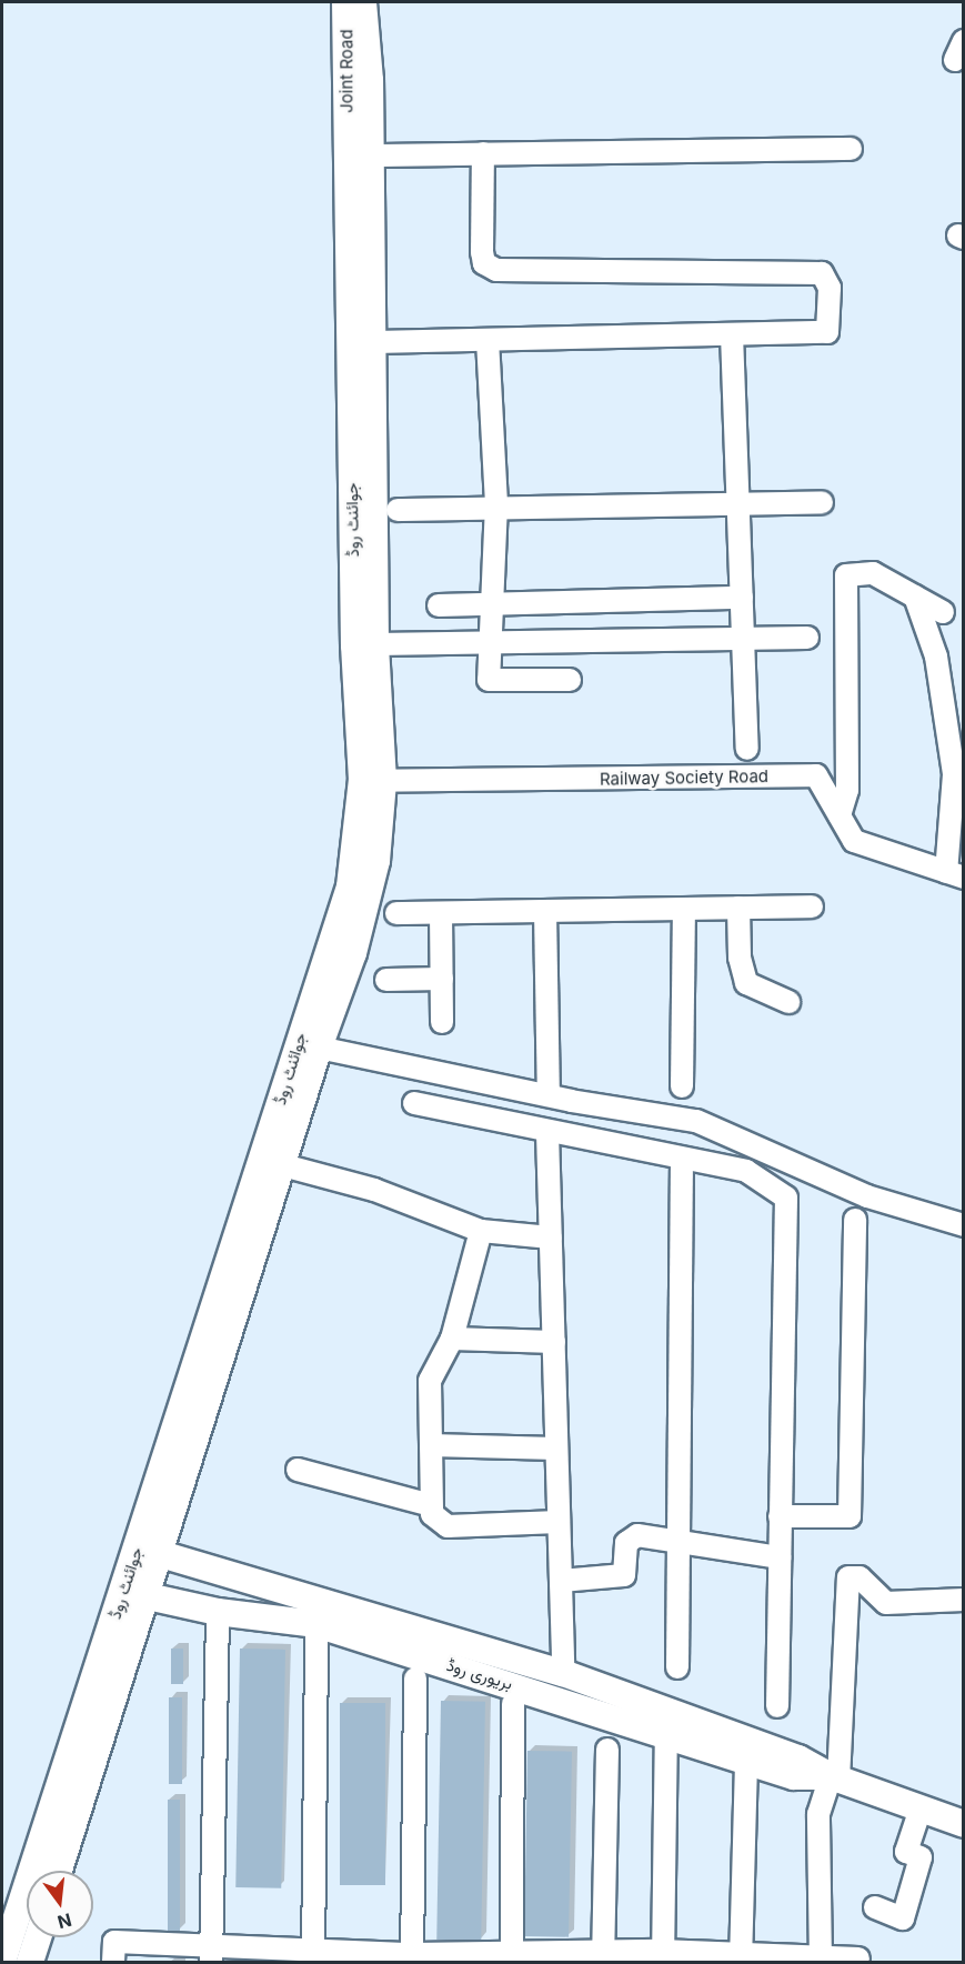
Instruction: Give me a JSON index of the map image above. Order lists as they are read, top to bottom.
{
  "streets": {
    "main road": ["Joint Road", "جوائنٹ روڈ", "بریوری روڈ"],
    "street": ["Railway Society Road"]
  },
  "crossings": [
    ["Joint Road", "جوائنٹ روڈ"],
    ["جوائنٹ روڈ", "Railway Society Road"],
    ["جوائنٹ روڈ", "بریوری روڈ"]
  ],
  "north": "bottom"
}
